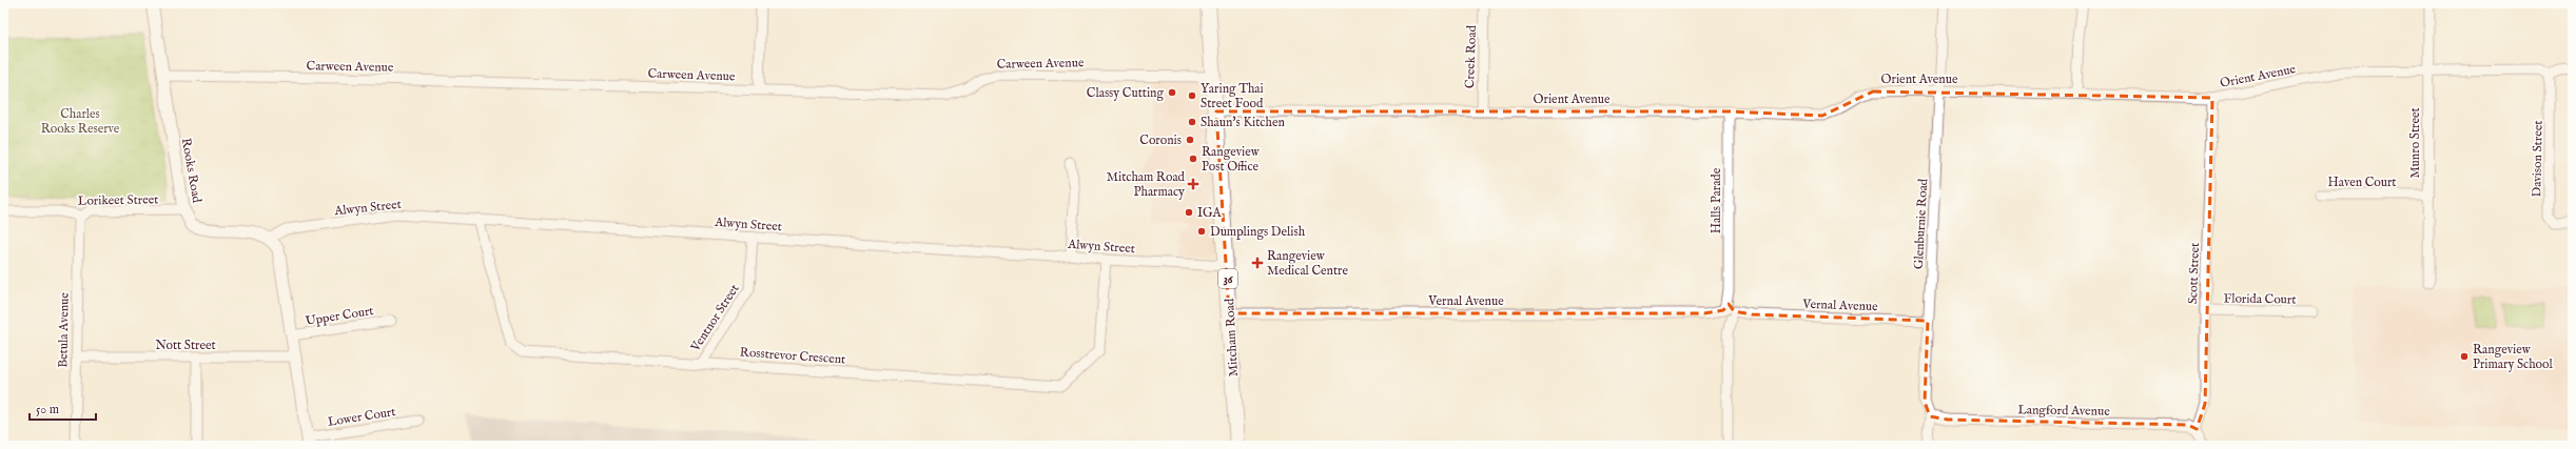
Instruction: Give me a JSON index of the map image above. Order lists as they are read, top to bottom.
{
  "streets": {
    "main road": ["36", "Mitcham Road"],
    "street": [
      "Creek Road",
      "Carween Avenue",
      "Orient Avenue",
      "Munro Street",
      "Davison Street",
      "Rooks Road",
      "Haven Court",
      "Lorikeet Street",
      "Halls Parade",
      "Alwyn Street",
      "Glenburnie Road",
      "Scott Street",
      "Florida Court",
      "Vernal Avenue",
      "Upper Court",
      "Ventnor Street",
      "Betula Avenue",
      "Nott Street",
      "Rosstrevor Crescent",
      "Langford Avenue",
      "Lower Court"
    ]
  },
  "crossings": [
    ["Creek Road", "Orient Avenue"],
    ["Carween Avenue", "Rooks Road"],
    ["Carween Avenue", "Mitcham Road"],
    ["Orient Avenue", "Munro Street"],
    ["Orient Avenue", "Davison Street"],
    ["Orient Avenue", "Halls Parade"],
    ["Orient Avenue", "Glenburnie Road"],
    ["Orient Avenue", "Scott Street"],
    ["Orient Avenue", "Mitcham Road"],
    ["Munro Street", "Haven Court"],
    ["Rooks Road", "Lorikeet Street"],
    ["Rooks Road", "Alwyn Street"],
    ["Lorikeet Street", "Betula Avenue"],
    ["Halls Parade", "Vernal Avenue"],
    ["Alwyn Street", "Ventnor Street"],
    ["Alwyn Street", "Mitcham Road"],
    ["Alwyn Street", "Rosstrevor Crescent"],
    ["Glenburnie Road", "Vernal Avenue"],
    ["Glenburnie Road", "Langford Avenue"],
    ["Scott Street", "Florida Court"],
    ["Scott Street", "Langford Avenue"],
    ["Vernal Avenue", "Mitcham Road"],
    ["Ventnor Street", "Rosstrevor Crescent"],
    ["Betula Avenue", "Nott Street"]
  ],
  "parks": ["Charles Rooks Reserve"],
  "places": {
    "other": [
      "Classy Cutting",
      "Yaring Thai Street Food",
      "Shaun's Kitchen",
      "Coronis",
      "Rangeview Post Office",
      "IGA",
      "Dumplings Delish",
      "Rangeview Primary School"
    ],
    "health": ["Mitcham Road Pharmacy", "Rangeview Medical Centre"]
  },
  "scale_bar": "50 m"
}
